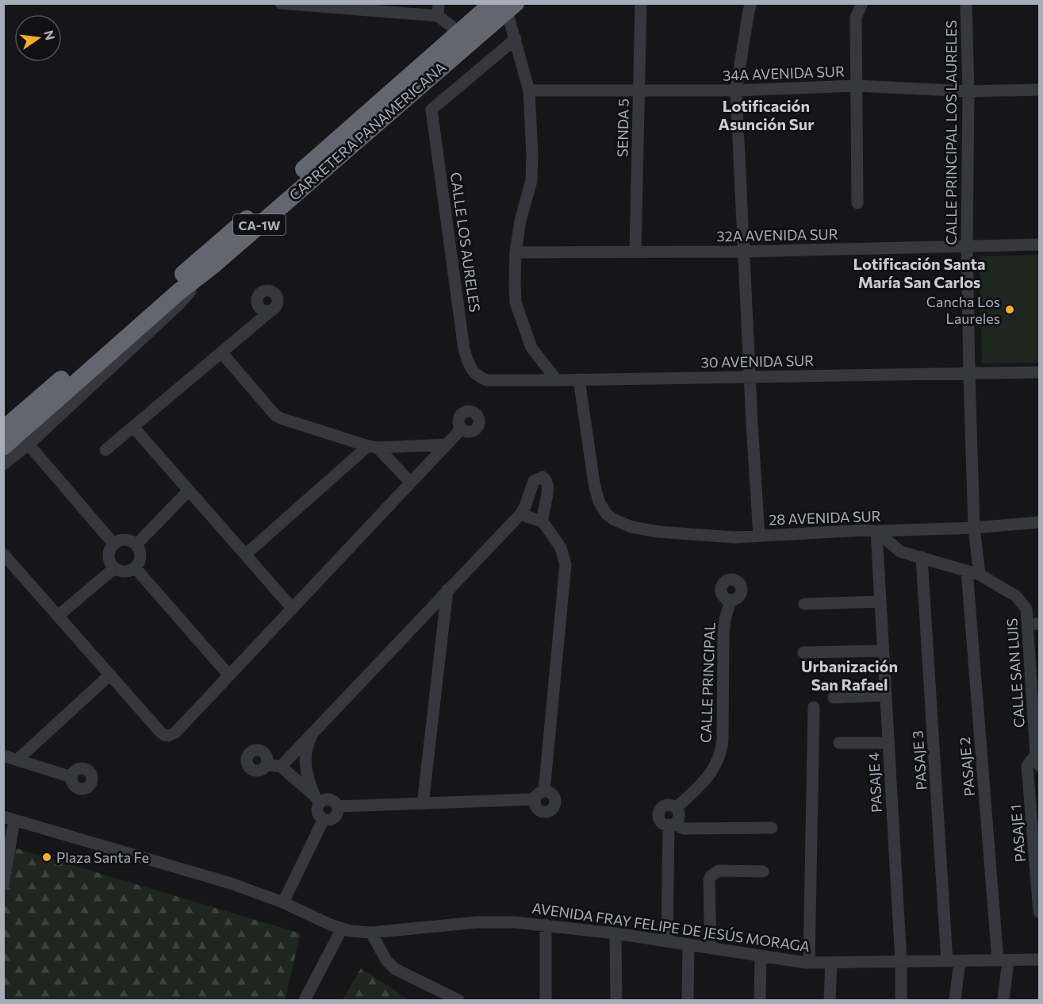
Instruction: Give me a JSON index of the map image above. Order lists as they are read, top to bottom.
{
  "streets": {
    "highway": ["CARRETERA PANAMERICANA", "CA-1W"],
    "street": [
      "34A AVENIDA SUR",
      "SENDA 5",
      "CALLE PRINCIPAL LOS LAURELES",
      "32A AVENIDA SUR",
      "CALLE LOS AURELES",
      "30 AVENIDA SUR",
      "28 AVENIDA SUR",
      "CALLE SAN LUIS",
      "CALLE PRINCIPAL",
      "PASAJE 3",
      "PASAJE 2",
      "PASAJE 4",
      "PASAJE 1",
      "AVENIDA FRAY FELIPE DE JESÚS MORAGA"
    ]
  },
  "crossings": [
    ["34A AVENIDA SUR", "SENDA 5"],
    ["34A AVENIDA SUR", "CALLE PRINCIPAL LOS LAURELES"],
    ["SENDA 5", "32A AVENIDA SUR"],
    ["CALLE PRINCIPAL LOS LAURELES", "32A AVENIDA SUR"],
    ["CALLE PRINCIPAL LOS LAURELES", "30 AVENIDA SUR"],
    ["CALLE PRINCIPAL LOS LAURELES", "28 AVENIDA SUR"],
    ["CALLE PRINCIPAL LOS LAURELES", "CALLE SAN LUIS"],
    ["CALLE LOS AURELES", "30 AVENIDA SUR"],
    ["30 AVENIDA SUR", "28 AVENIDA SUR"],
    ["28 AVENIDA SUR", "CALLE SAN LUIS"],
    ["28 AVENIDA SUR", "PASAJE 4"],
    ["CALLE SAN LUIS", "PASAJE 3"],
    ["CALLE SAN LUIS", "PASAJE 2"],
    ["CALLE SAN LUIS", "PASAJE 4"],
    ["CALLE SAN LUIS", "PASAJE 1"],
    ["PASAJE 3", "AVENIDA FRAY FELIPE DE JESÚS MORAGA"],
    ["PASAJE 2", "AVENIDA FRAY FELIPE DE JESÚS MORAGA"],
    ["PASAJE 4", "AVENIDA FRAY FELIPE DE JESÚS MORAGA"]
  ],
  "districts": ["Lotificación Asunción Sur", "Lotificación Santa María San Carlos", "Urbanización San Rafael"],
  "places": ["Cancha Los Laureles", "Plaza Santa Fe"],
  "north": "right"
}
